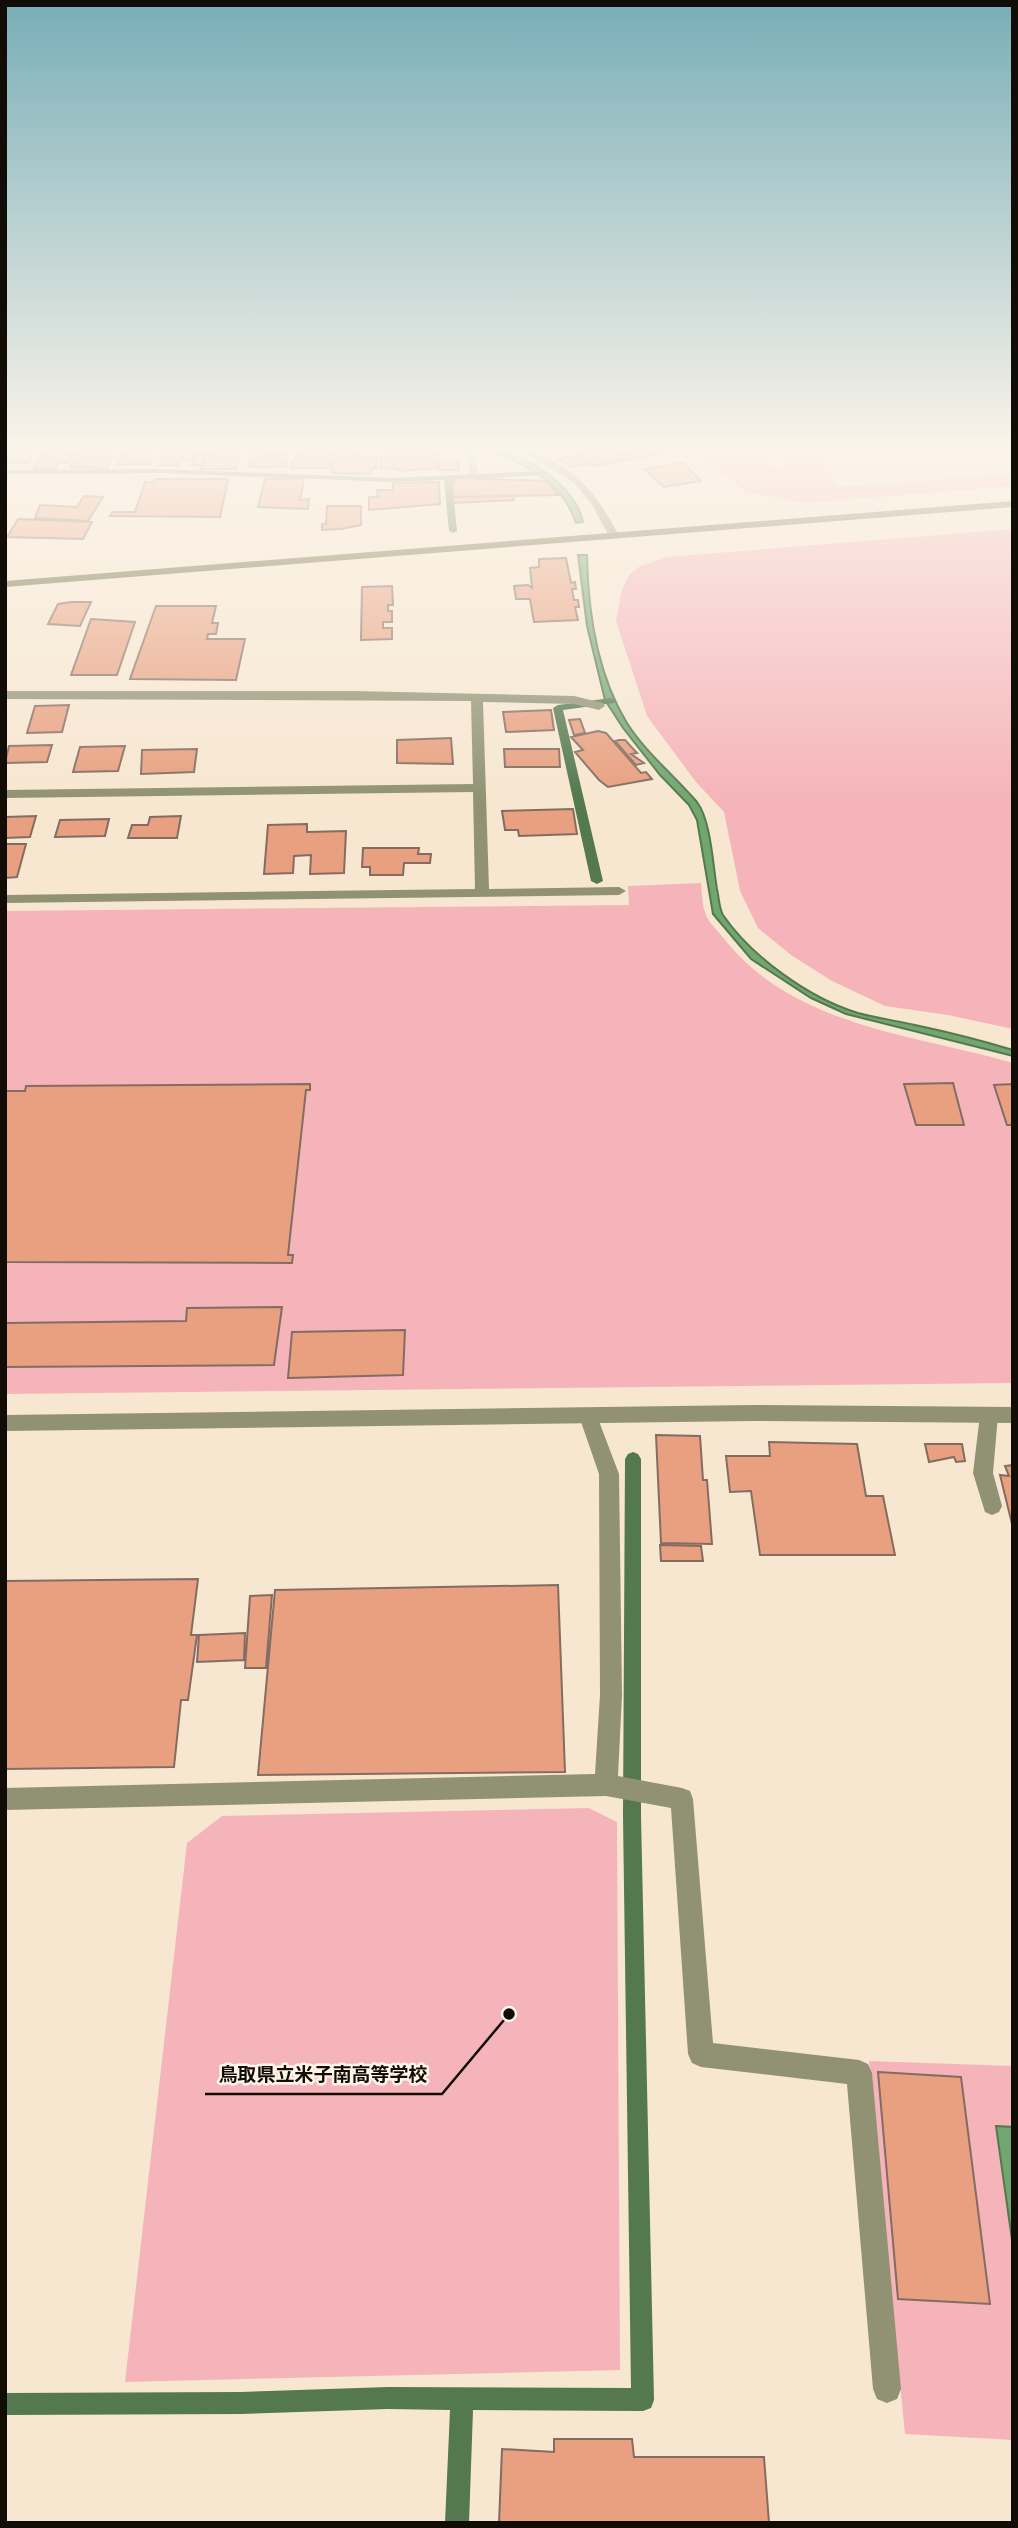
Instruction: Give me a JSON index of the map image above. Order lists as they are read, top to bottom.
{
  "places": ["鳥取県立米子南高等学校"]
}
